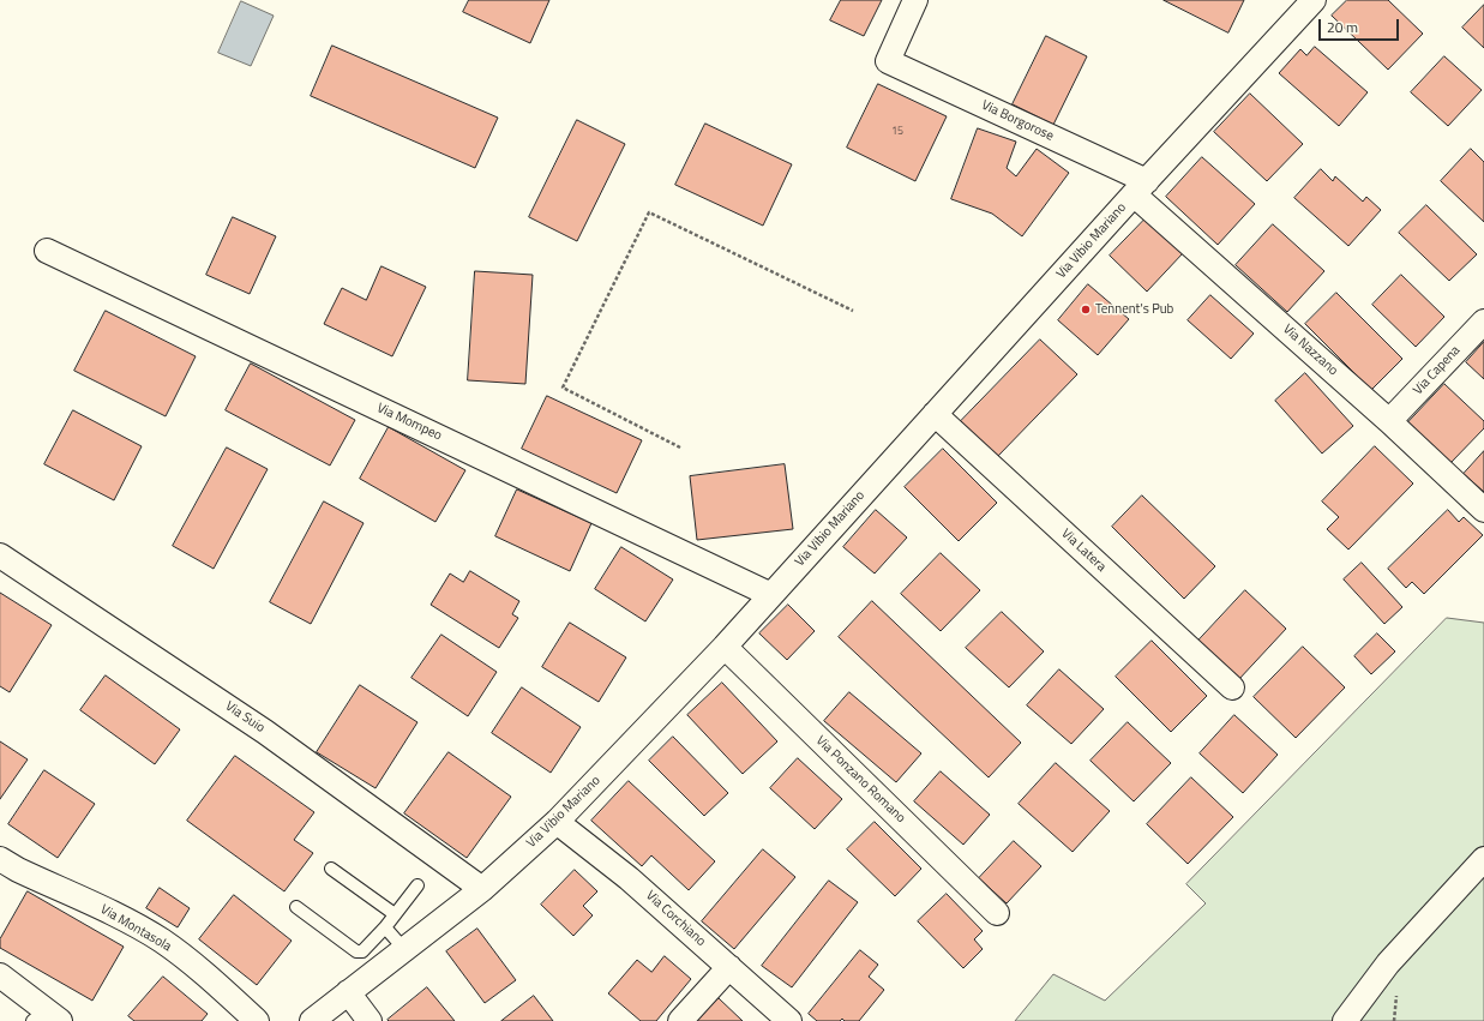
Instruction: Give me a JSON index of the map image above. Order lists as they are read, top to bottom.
{
  "streets": {
    "street": [
      "Via Borgorose",
      "Via Vibio Mariano",
      "Via Nazzano",
      "Via Capena",
      "Via Mompeo",
      "Via Latera",
      "Via Suio",
      "Via Ponzano Romano",
      "Via Corchiano",
      "Via Montasola"
    ]
  },
  "crossings": [
    ["Via Borgorose", "Via Vibio Mariano"],
    ["Via Borgorose", "Via Nazzano"],
    ["Via Vibio Mariano", "Via Nazzano"],
    ["Via Vibio Mariano", "Via Mompeo"],
    ["Via Vibio Mariano", "Via Latera"],
    ["Via Vibio Mariano", "Via Suio"],
    ["Via Vibio Mariano", "Via Ponzano Romano"],
    ["Via Vibio Mariano", "Via Corchiano"],
    ["Via Nazzano", "Via Capena"]
  ],
  "places": ["Tennent's Pub"],
  "house_numbers": ["15"],
  "scale_bar": "20 m"
}
